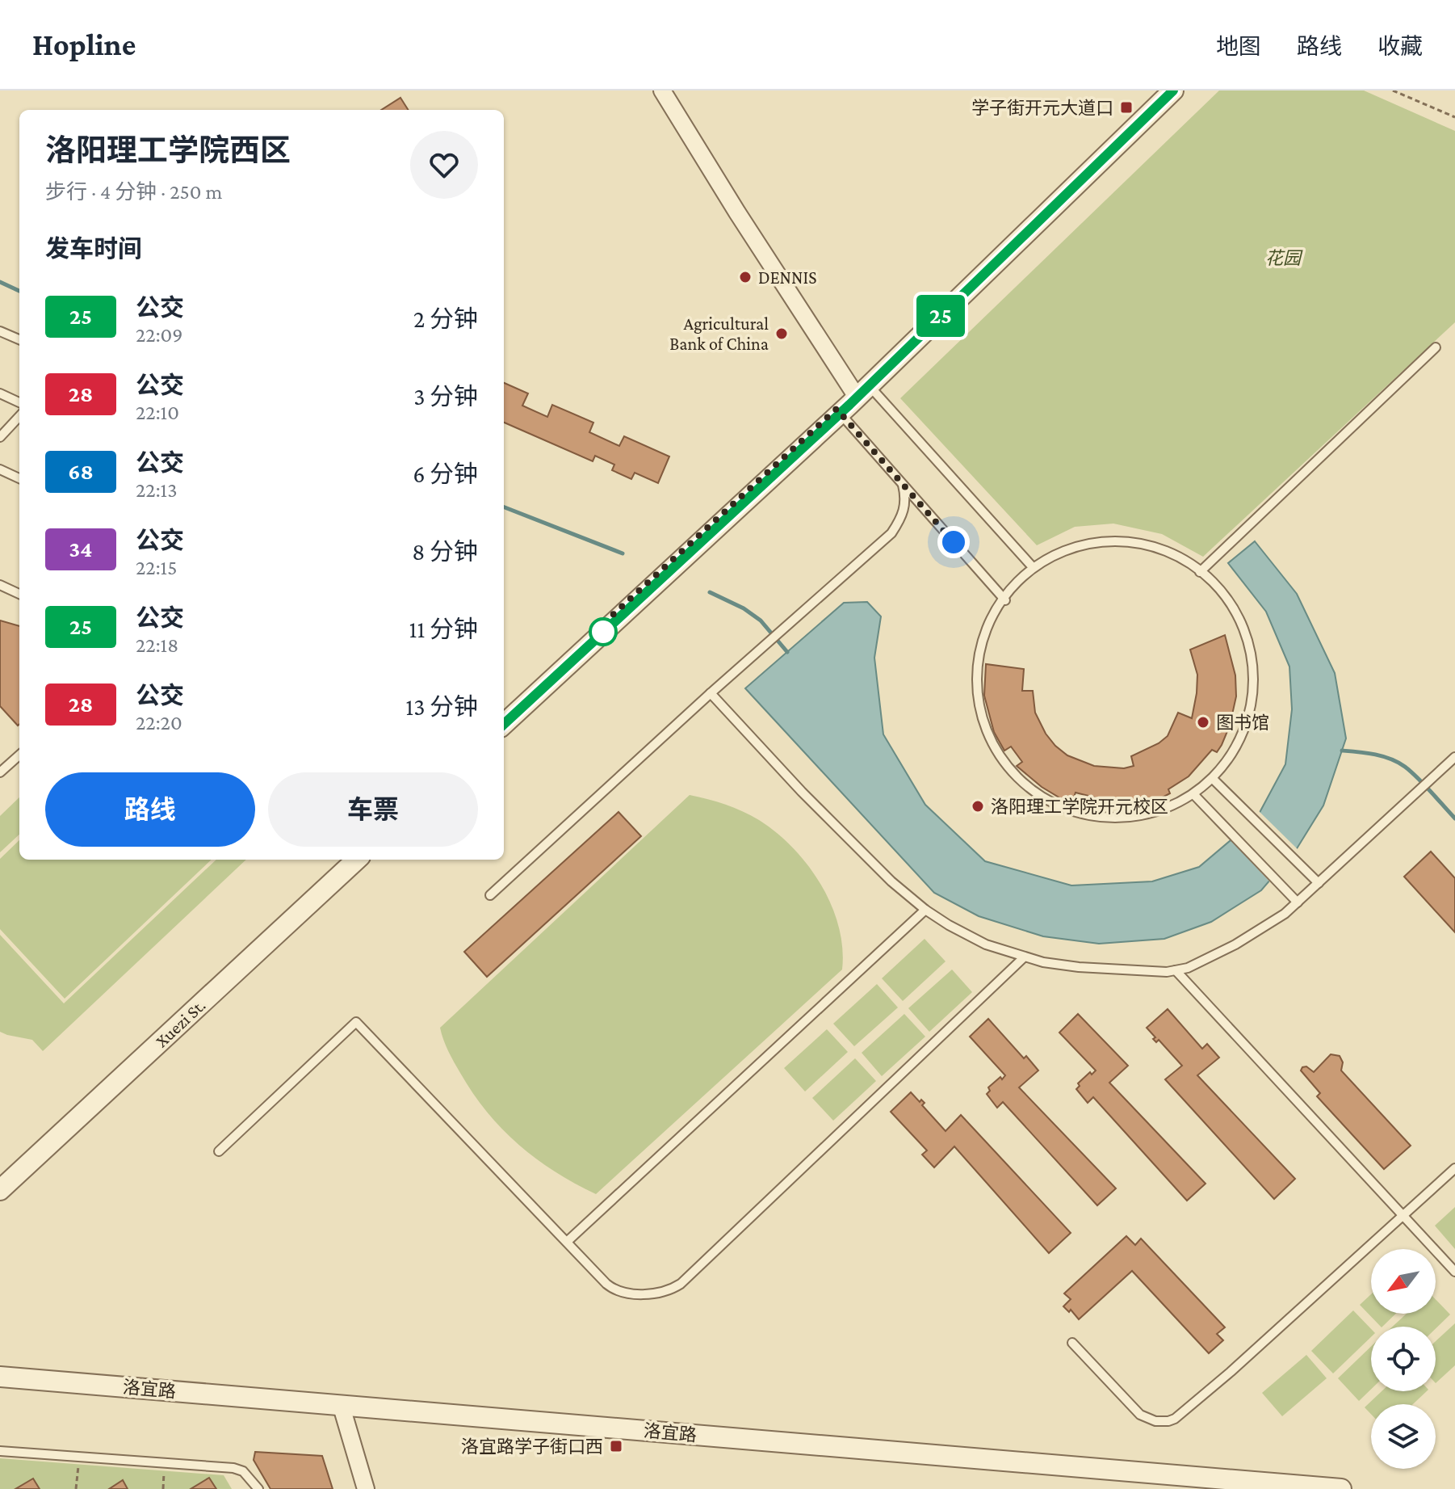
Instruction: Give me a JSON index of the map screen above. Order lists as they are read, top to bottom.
{
  "streets": {
    "street": ["Xuezi St.", "洛宜路"]
  },
  "parks": ["花园"],
  "places": {
    "transit": ["学子街开元大道口", "洛宜路学子街口西"],
    "other": [
      "DENNIS",
      "Agricultural Bank of China",
      "图书馆",
      "洛阳理工学院开元校区"
    ]
  },
  "lines": ["bus line 25"],
  "north": "bottom left",
  "page": {
    "header": "Hopline",
    "nav": ["地图", "路线", "收藏"],
    "on_map": "25",
    "heading": [
      ["洛阳理工学院西区", "步行 · 4 分钟 · 250 m"],
      "发车时间"
    ],
    "list": [
      {
        "mark": "25",
        "name": "公交",
        "note": "22:09",
        "value": "2 分钟"
      },
      {
        "mark": "28",
        "name": "公交",
        "note": "22:10",
        "value": "3 分钟"
      },
      {
        "mark": "68",
        "name": "公交",
        "note": "22:13",
        "value": "6 分钟"
      },
      {
        "mark": "34",
        "name": "公交",
        "note": "22:15",
        "value": "8 分钟"
      },
      {
        "mark": "25",
        "name": "公交",
        "note": "22:18",
        "value": "11 分钟"
      },
      {
        "mark": "28",
        "name": "公交",
        "note": "22:20",
        "value": "13 分钟"
      }
    ],
    "buttons": ["路线", "车票"]
  }
}
